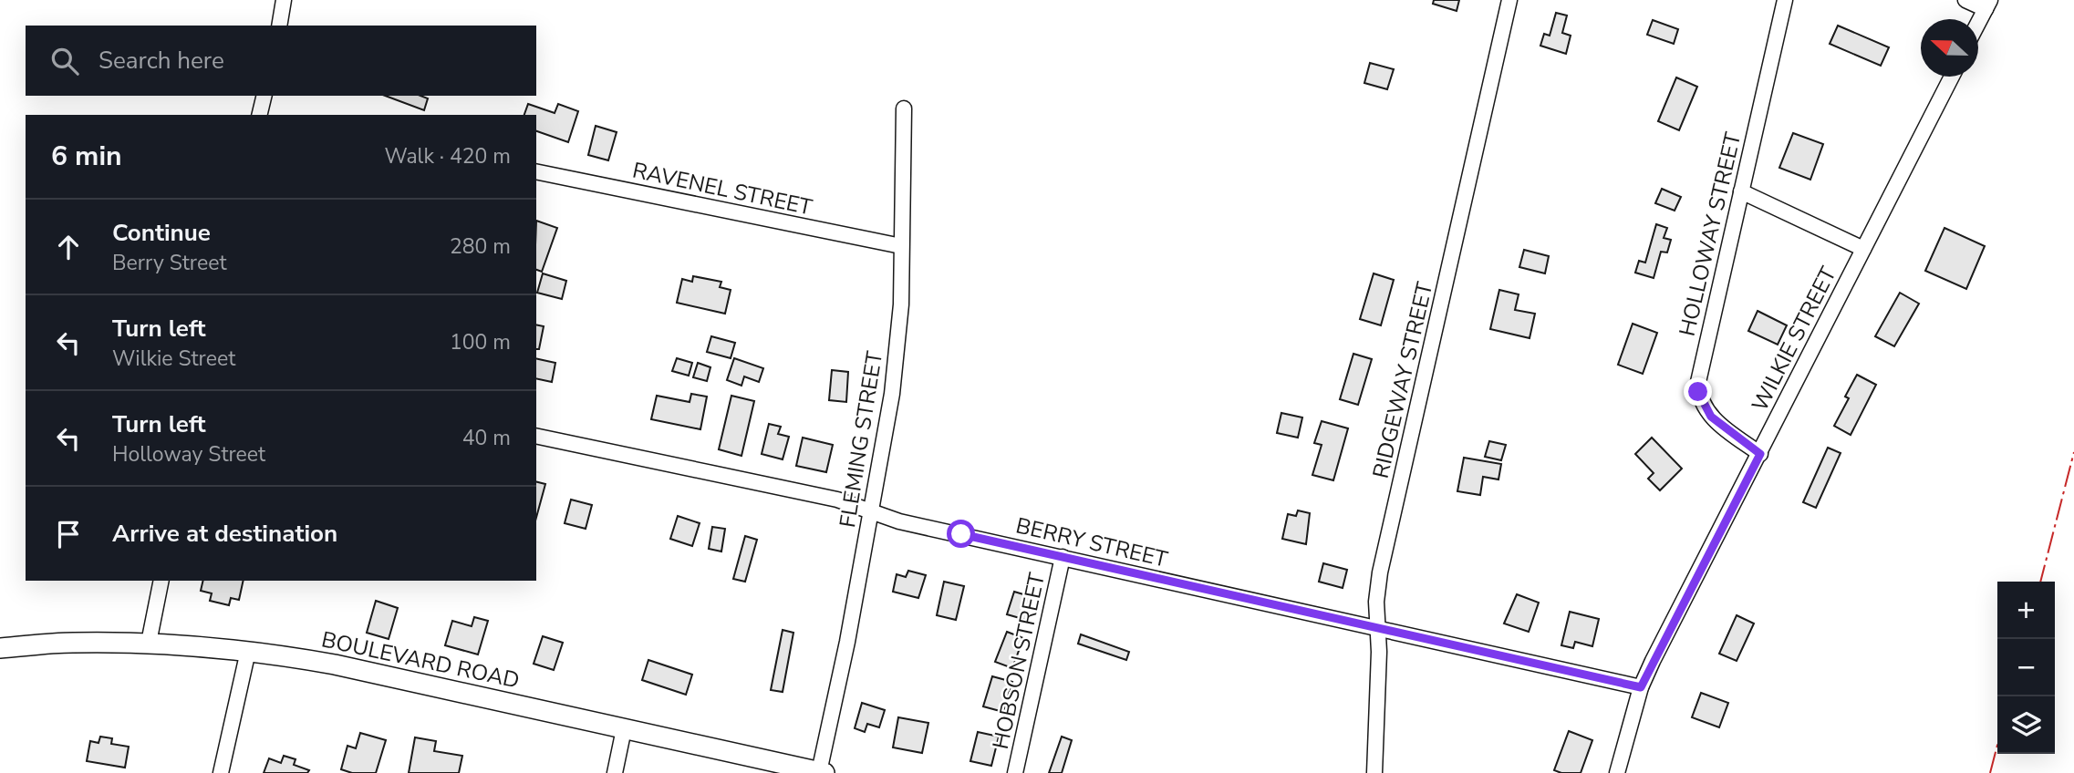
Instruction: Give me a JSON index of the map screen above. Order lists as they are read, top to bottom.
{
  "streets": {
    "street": [
      "RAVENEL STREET",
      "HOLLOWAY STREET",
      "WILKIE STREET",
      "RIDGEWAY STREET",
      "FLEMING STREET",
      "BERRY STREET",
      "BOULEVARD ROAD",
      "HOBSON STREET"
    ]
  },
  "crossings": [
    ["RAVENEL STREET", "FLEMING STREET"],
    ["HOLLOWAY STREET", "WILKIE STREET"],
    ["WILKIE STREET", "BERRY STREET"],
    ["RIDGEWAY STREET", "BERRY STREET"],
    ["FLEMING STREET", "BERRY STREET"],
    ["FLEMING STREET", "BOULEVARD ROAD"],
    ["BERRY STREET", "HOBSON STREET"]
  ],
  "north": "left",
  "page": {
    "search": "Search here",
    "heading": ["6 min", "Walk · 420 m"],
    "list": [
      ["Continue", "Berry Street", "280 m"],
      ["Turn left", "Wilkie Street", "100 m"],
      ["Turn left", "Holloway Street", "40 m"],
      "Arrive at destination"
    ],
    "map_buttons": ["+", "−"]
  }
}
